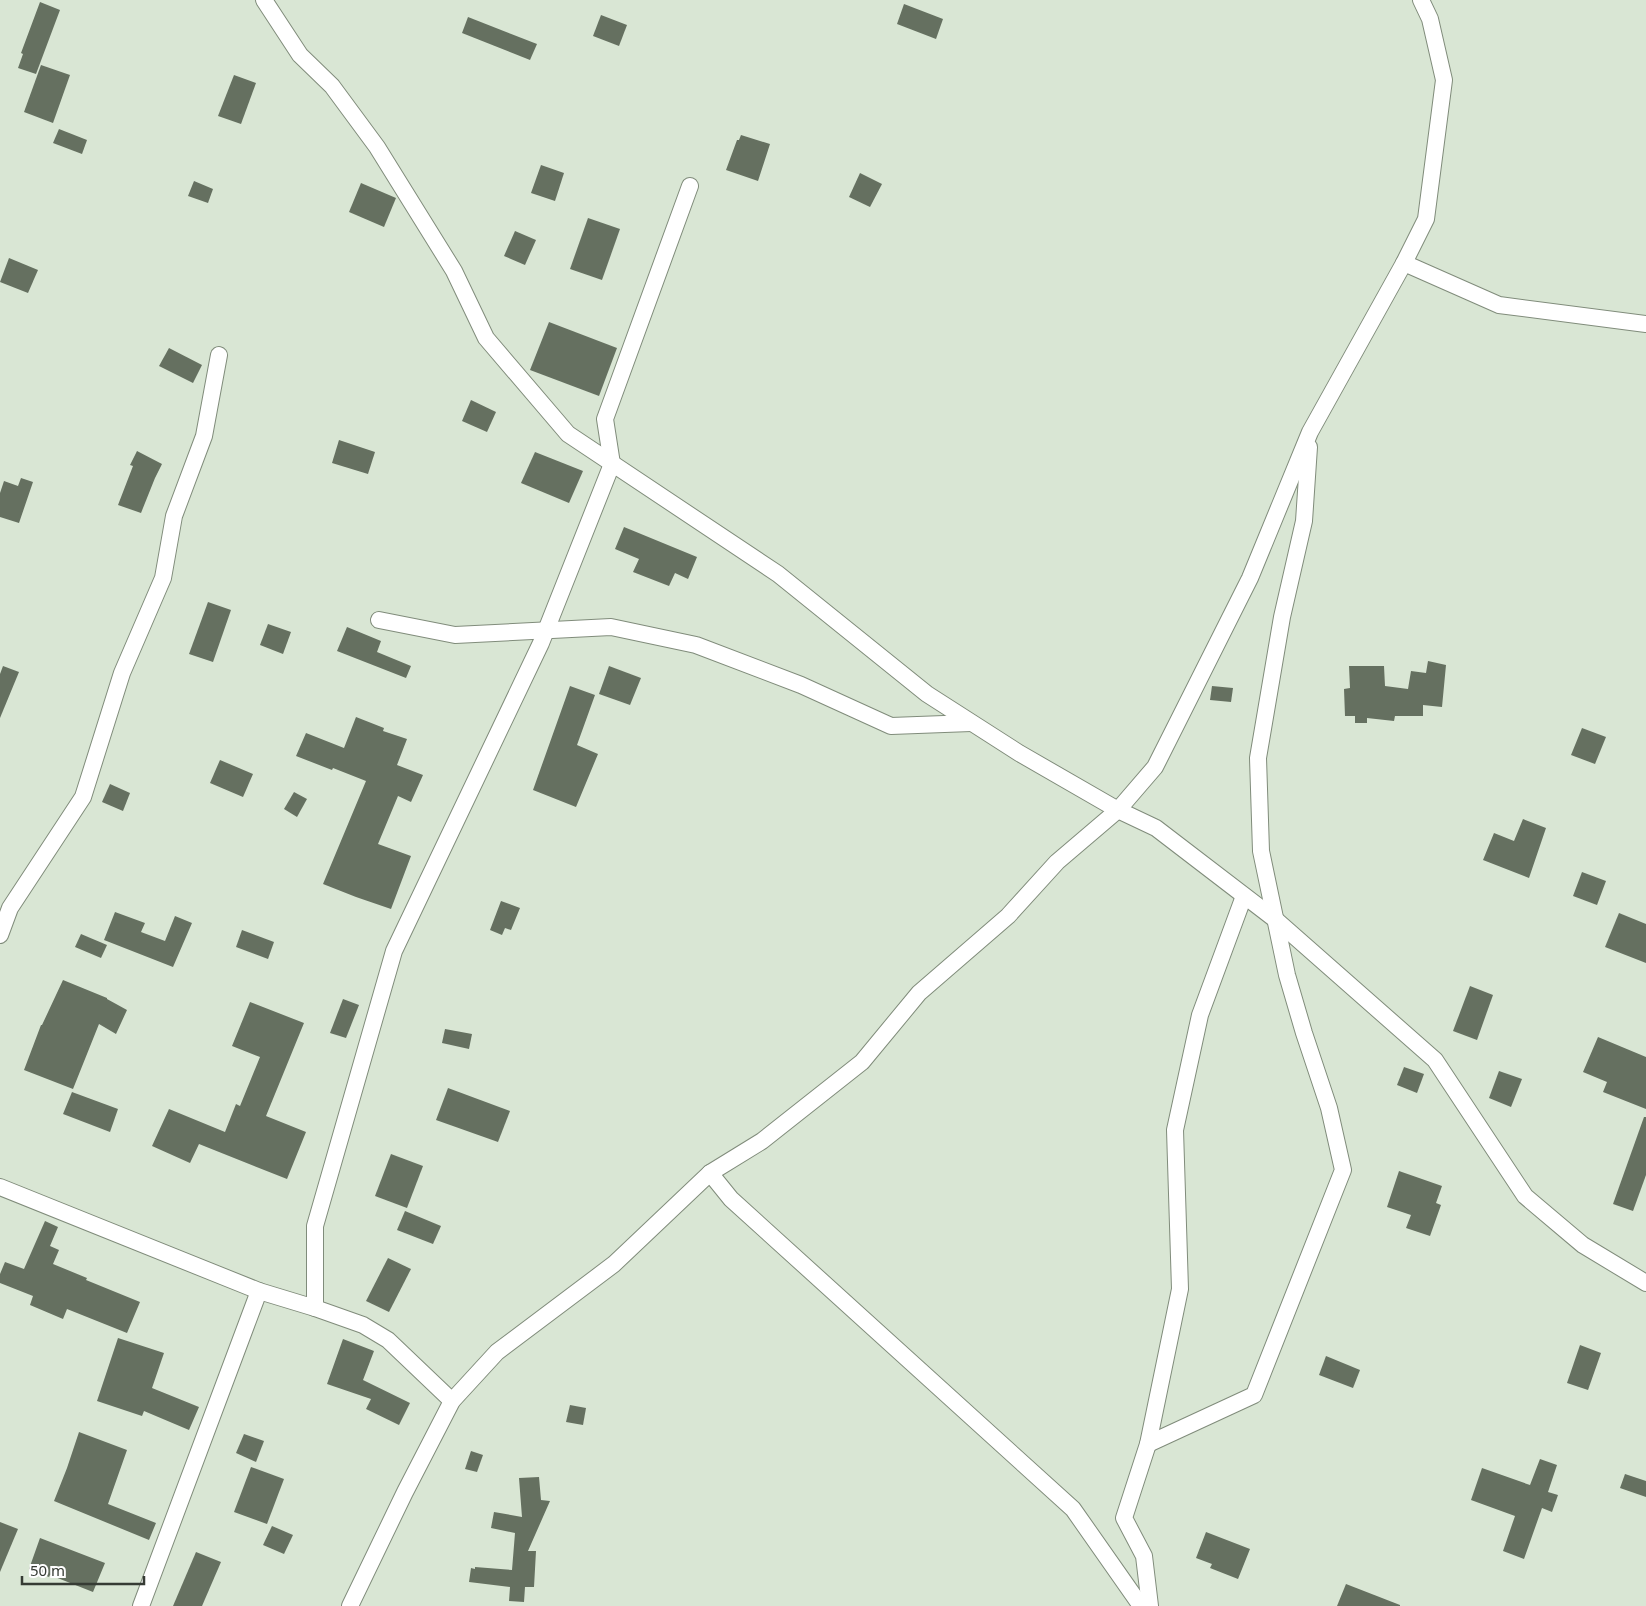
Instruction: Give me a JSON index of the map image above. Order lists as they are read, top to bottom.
{
  "scale_bar": "50 m"
}
